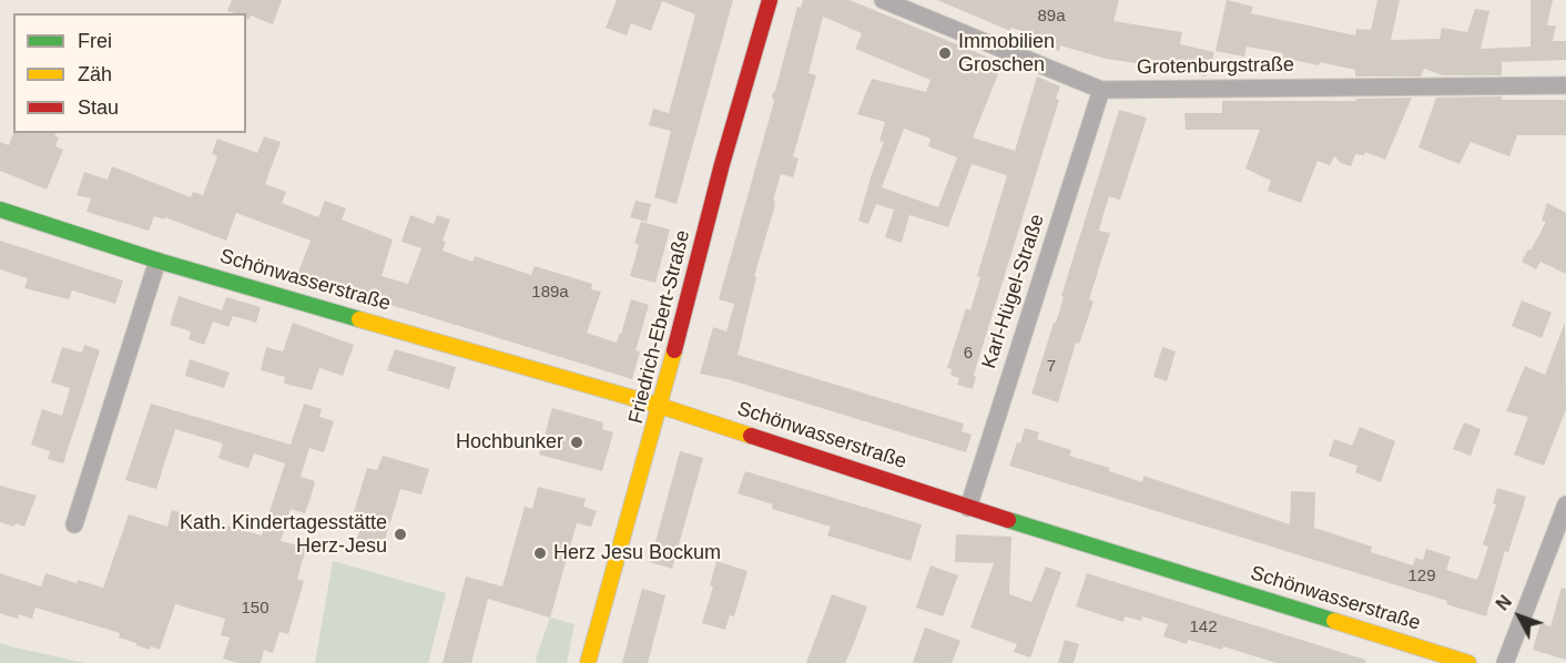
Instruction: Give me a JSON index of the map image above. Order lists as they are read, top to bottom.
{
  "streets": {
    "street": [
      "Grotenburgstraße",
      "Schönwasserstraße",
      "Karl-Hügel-Straße",
      "Friedrich-Ebert-Straße"
    ]
  },
  "crossings": [
    ["Grotenburgstraße", "Karl-Hügel-Straße"],
    ["Schönwasserstraße", "Karl-Hügel-Straße"],
    ["Schönwasserstraße", "Friedrich-Ebert-Straße"]
  ],
  "places": [
    "Immobilien Groschen",
    "Hochbunker",
    "Kath. Kindertagesstätte Herz-Jesu",
    "Herz Jesu Bockum"
  ],
  "house_numbers": [
    "89a",
    "189a",
    "6",
    "7",
    "129",
    "150",
    "142"
  ],
  "legend": ["Frei", "Zäh", "Stau"],
  "north": "top left"
}
